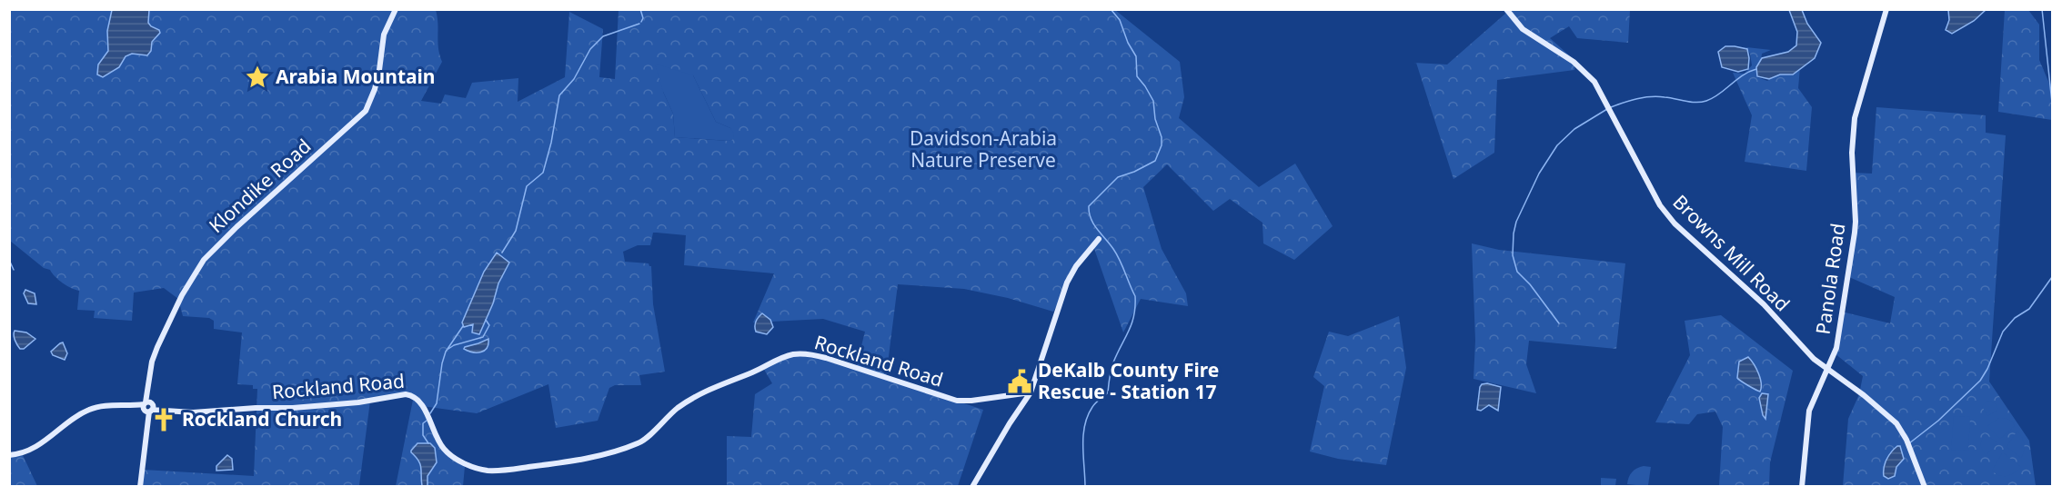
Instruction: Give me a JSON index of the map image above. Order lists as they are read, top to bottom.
{
  "streets": {
    "main road": [
      "Klondike Road",
      "Browns Mill Road",
      "Panola Road",
      "Rockland Road"
    ]
  },
  "crossings": [
    ["Klondike Road", "Rockland Road"],
    ["Browns Mill Road", "Panola Road"]
  ],
  "parks": ["Davidson-Arabia Nature Preserve"],
  "places": {
    "place": ["Arabia Mountain"],
    "public building": ["DeKalb County Fire Rescue - Station 17"],
    "church": ["Rockland Church"]
  }
}
